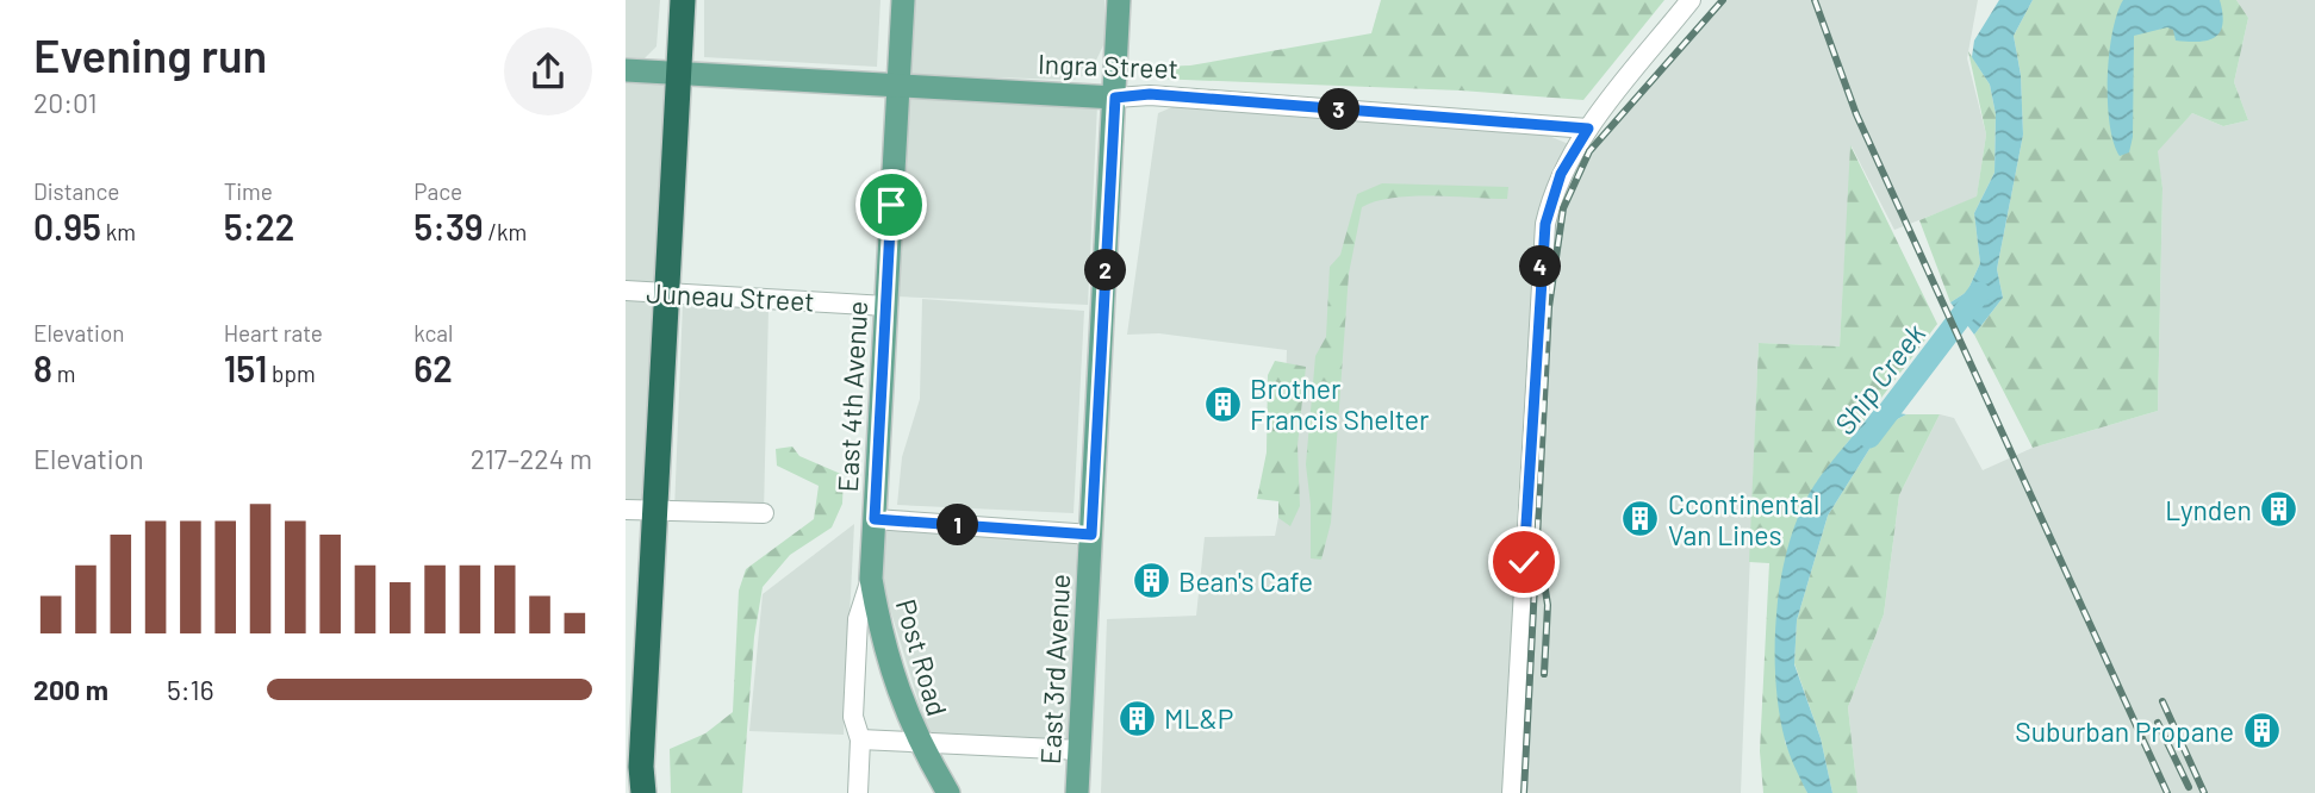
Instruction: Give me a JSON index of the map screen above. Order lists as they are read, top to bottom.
{
  "streets": {
    "main road": [
      "Ingra Street",
      "East 4th Avenue",
      "Post Road",
      "East 3rd Avenue"
    ],
    "street": ["Juneau Street"]
  },
  "crossings": [
    ["Ingra Street", "East 4th Avenue"],
    ["Ingra Street", "East 3rd Avenue"],
    ["Juneau Street", "East 4th Avenue"],
    ["East 4th Avenue", "Post Road"]
  ],
  "water": ["Ship Creek"],
  "places": {
    "building": [
      "Brother Francis Shelter",
      "Lynden",
      "Ccontinental Van Lines",
      "Bean's Cafe",
      "ML&P",
      "Suburban Propane"
    ]
  },
  "page": {
    "heading": ["Evening run", "20:01"],
    "pins": [
      "3",
      "4",
      "2",
      "1"
    ],
    "stats": [
      ["Distance", "0.95 km"],
      ["Time", "5:22"],
      ["Pace", "5:39 /km"],
      ["Elevation", "8 m"],
      ["Heart rate", "151 bpm"],
      ["kcal", "62"]
    ],
    "chart": ["Elevation", "217–224 m"],
    "list": [
      {
        "name": "200 m",
        "note": "5:16"
      }
    ]
  }
}
